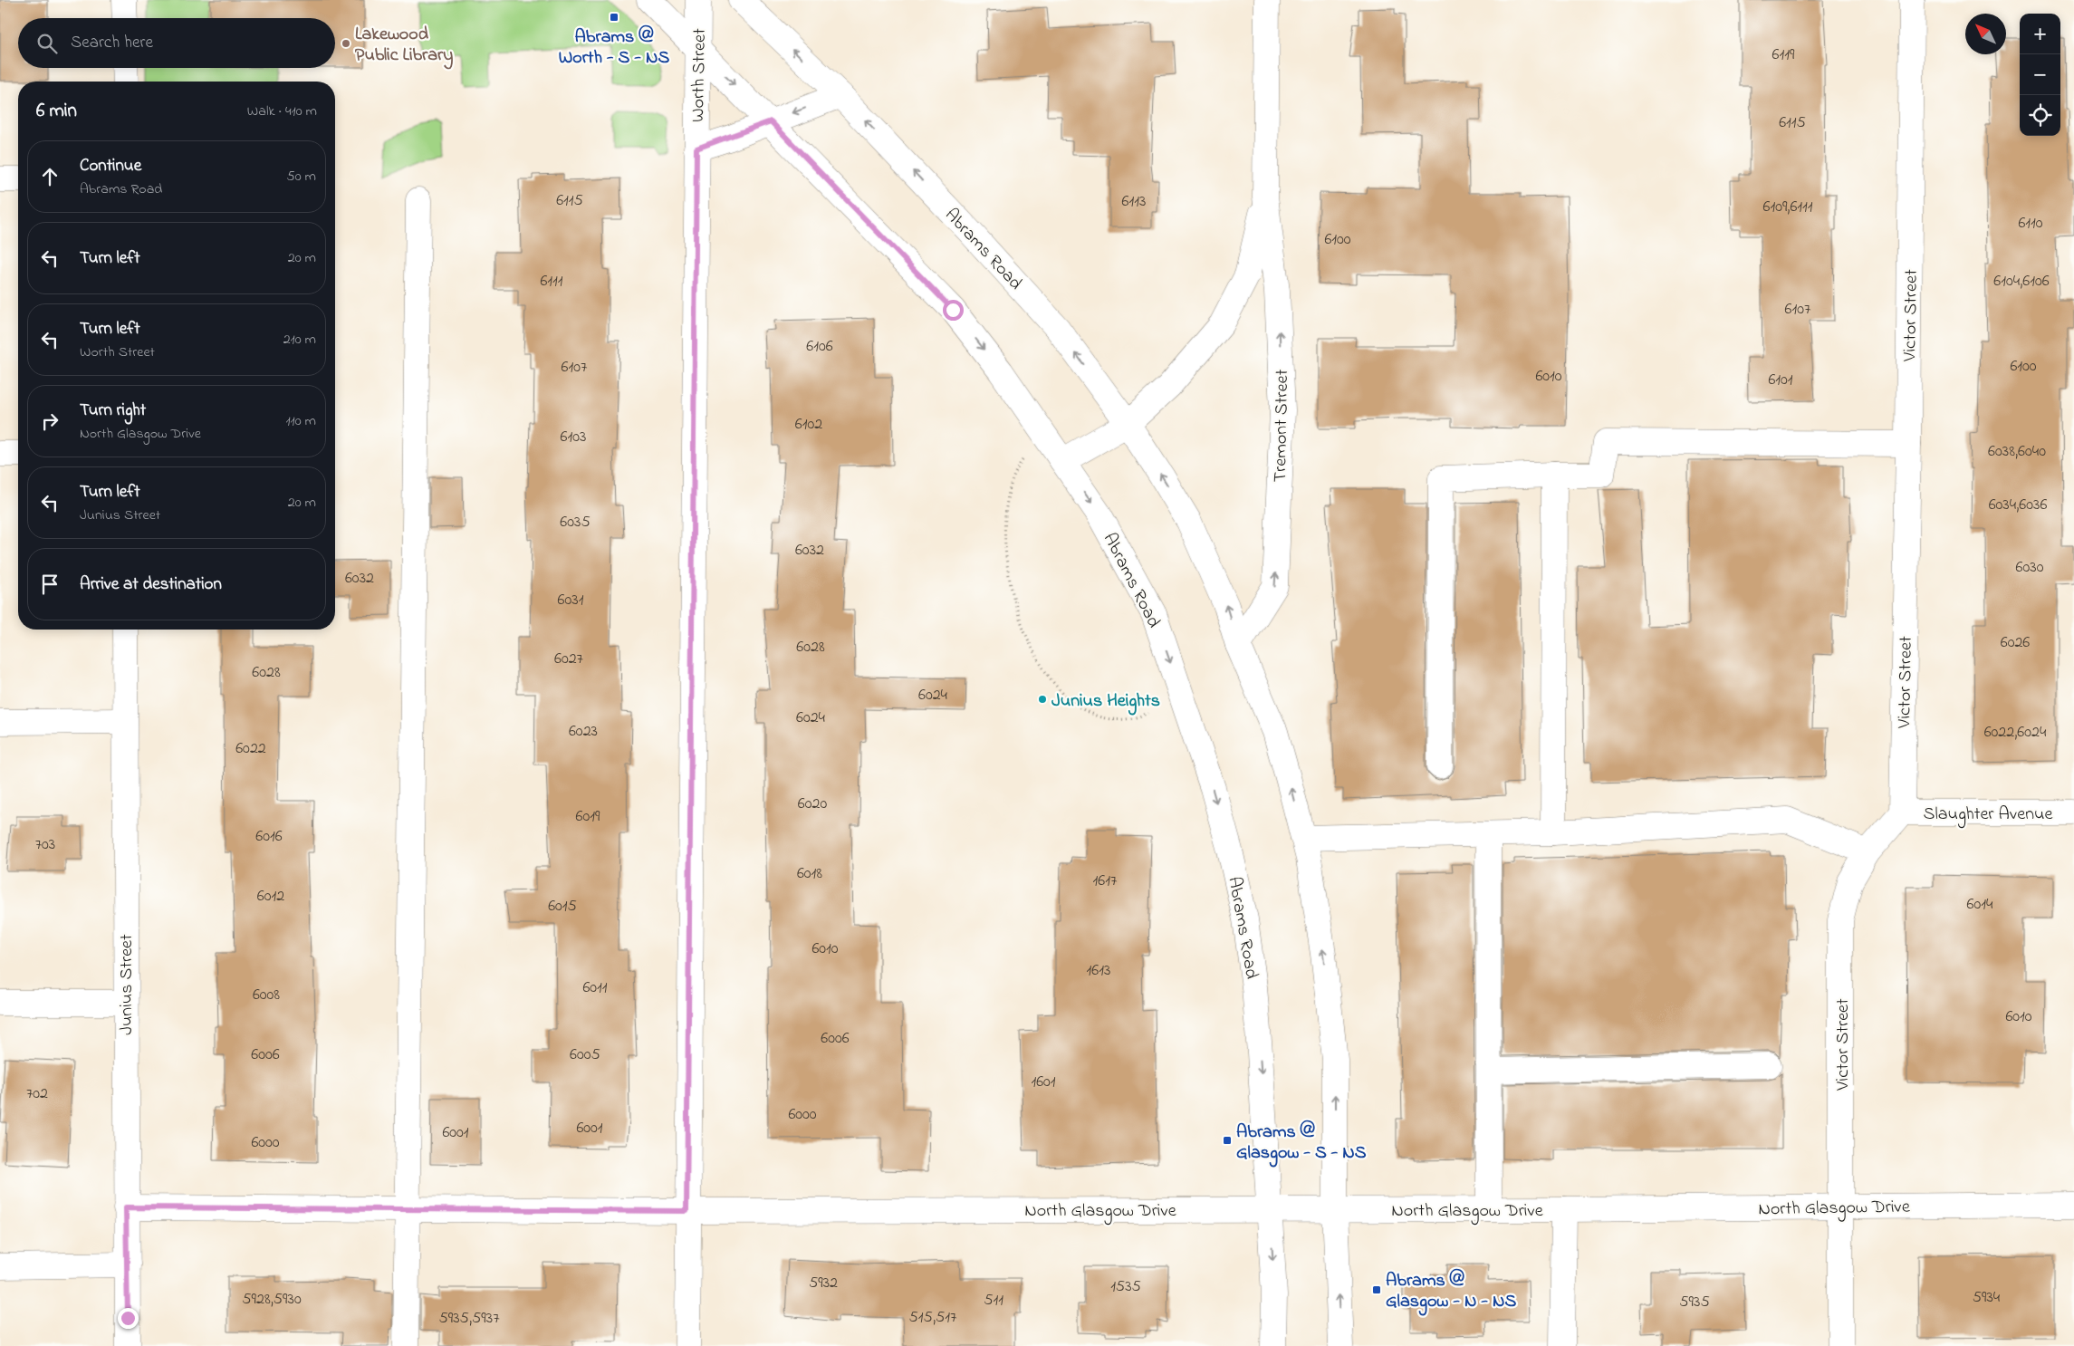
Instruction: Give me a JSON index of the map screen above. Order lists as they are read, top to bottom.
{
  "streets": {
    "street": [
      "Worth Street",
      "Abrams Road",
      "Victor Street",
      "Tremont Street",
      "Slaughter Avenue",
      "Junius Street",
      "North Glasgow Drive"
    ]
  },
  "crossings": [
    ["Worth Street", "Abrams Road"],
    ["Worth Street", "North Glasgow Drive"],
    ["Abrams Road", "Tremont Street"],
    ["Abrams Road", "North Glasgow Drive"],
    ["Victor Street", "Slaughter Avenue"],
    ["Victor Street", "North Glasgow Drive"],
    ["Junius Street", "North Glasgow Drive"]
  ],
  "one_way": ["Tremont Street"],
  "places": {
    "transit": ["Abrams @ Worth - S - NS", "Abrams @ Glasgow - S - NS", "Abrams @ Glasgow - N - NS"],
    "other": ["Lakewood Public Library", "Junius Heights"]
  },
  "house_numbers": [
    "6119",
    "6115",
    "6115",
    "6113",
    "6109,6111",
    "6110",
    "6100",
    "6111",
    "6104,6106",
    "6107",
    "6106",
    "6100",
    "6107",
    "6010",
    "6101",
    "6102",
    "6103",
    "6038,6040",
    "6034,6036",
    "6035",
    "6032",
    "6030",
    "6032",
    "6031",
    "6026",
    "6028",
    "6027",
    "6028",
    "6024",
    "6024",
    "6023",
    "6022,6024",
    "6022",
    "6020",
    "6019",
    "6016",
    "703",
    "6018",
    "1617",
    "6012",
    "6014",
    "6015",
    "6010",
    "1613",
    "6011",
    "6008",
    "6010",
    "6006",
    "6006",
    "6005",
    "1601",
    "702",
    "6000",
    "6001",
    "6001",
    "6000",
    "5932",
    "1535",
    "5934",
    "5928,5930",
    "511",
    "5935",
    "515,517",
    "5935,5937"
  ],
  "north": "top left",
  "page": {
    "map_buttons": ["+", "−"],
    "search": "Search here",
    "heading": ["6 min", "Walk · 410 m"],
    "list": [
      ["Continue", "Abrams Road", "50 m"],
      ["Turn left", "20 m"],
      ["Turn left", "Worth Street", "210 m"],
      ["Turn right", "North Glasgow Drive", "110 m"],
      ["Turn left", "Junius Street", "20 m"],
      "Arrive at destination"
    ]
  }
}
